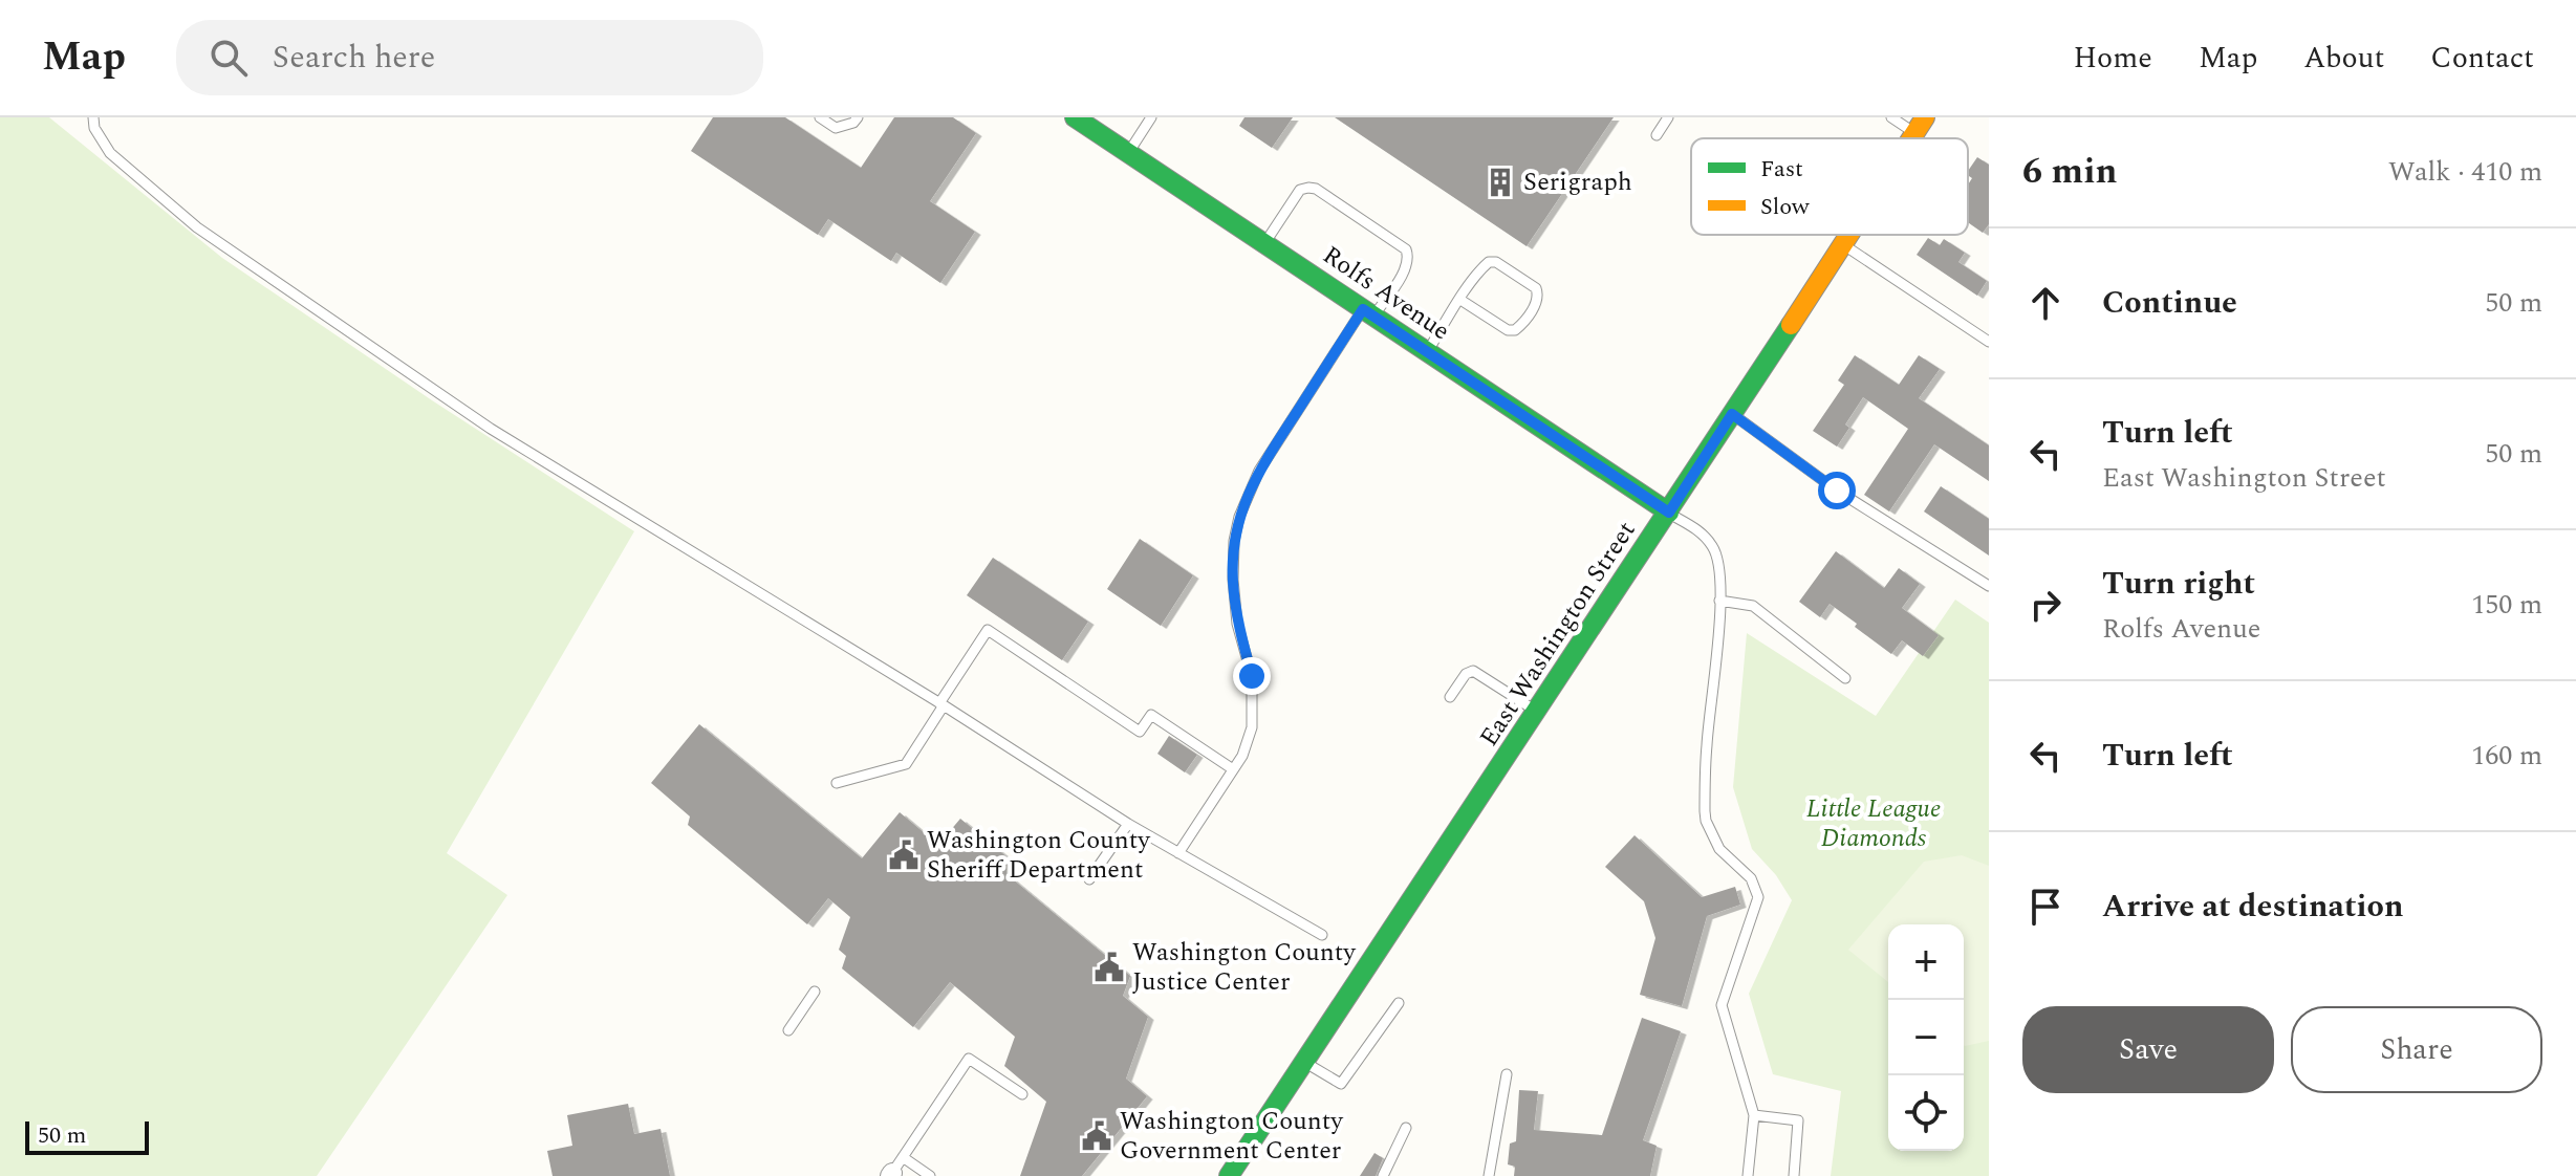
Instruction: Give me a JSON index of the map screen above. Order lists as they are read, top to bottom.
{
  "streets": {
    "main road": ["Rolfs Avenue", "East Washington Street"]
  },
  "crossings": [
    ["Rolfs Avenue", "East Washington Street"]
  ],
  "parks": ["Little League Diamonds"],
  "places": {
    "building": ["Serigraph"],
    "public building": ["Washington County Sheriff Department", "Washington County Justice Center", "Washington County Government Center"]
  },
  "legend": ["Fast", "Slow"],
  "scale_bar": "50 m",
  "page": {
    "header": "Map",
    "search": "Search here",
    "nav": [
      "Home",
      "Map",
      "About",
      "Contact"
    ],
    "heading": ["6 min", "Walk · 410 m"],
    "list": [
      ["Continue", "50 m"],
      ["Turn left", "East Washington Street", "50 m"],
      ["Turn right", "Rolfs Avenue", "150 m"],
      ["Turn left", "160 m"],
      "Arrive at destination"
    ],
    "map_buttons": ["+", "−"],
    "buttons": ["Save", "Share"],
    "scale": "50 m"
  }
}
